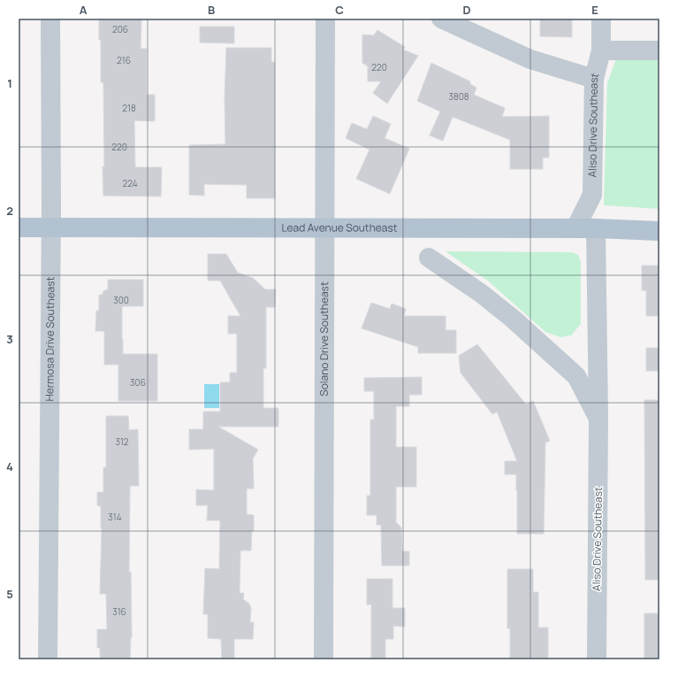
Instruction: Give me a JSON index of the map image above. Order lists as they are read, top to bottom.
{
  "streets": {
    "main road": ["Lead Avenue Southeast"],
    "street": ["Aliso Drive Southeast", "Hermosa Drive Southeast", "Solano Drive Southeast"]
  },
  "crossings": [
    ["Aliso Drive Southeast", "Lead Avenue Southeast"],
    ["Lead Avenue Southeast", "Hermosa Drive Southeast"],
    ["Lead Avenue Southeast", "Solano Drive Southeast"]
  ],
  "house_numbers": [
    "206",
    "216",
    "220",
    "3808",
    "218",
    "220",
    "224",
    "300",
    "306",
    "312",
    "314",
    "316"
  ],
  "grid": {
    "columns": [
      "A",
      "B",
      "C",
      "D",
      "E"
    ],
    "rows": [
      "1",
      "2",
      "3",
      "4",
      "5"
    ]
  }
}
